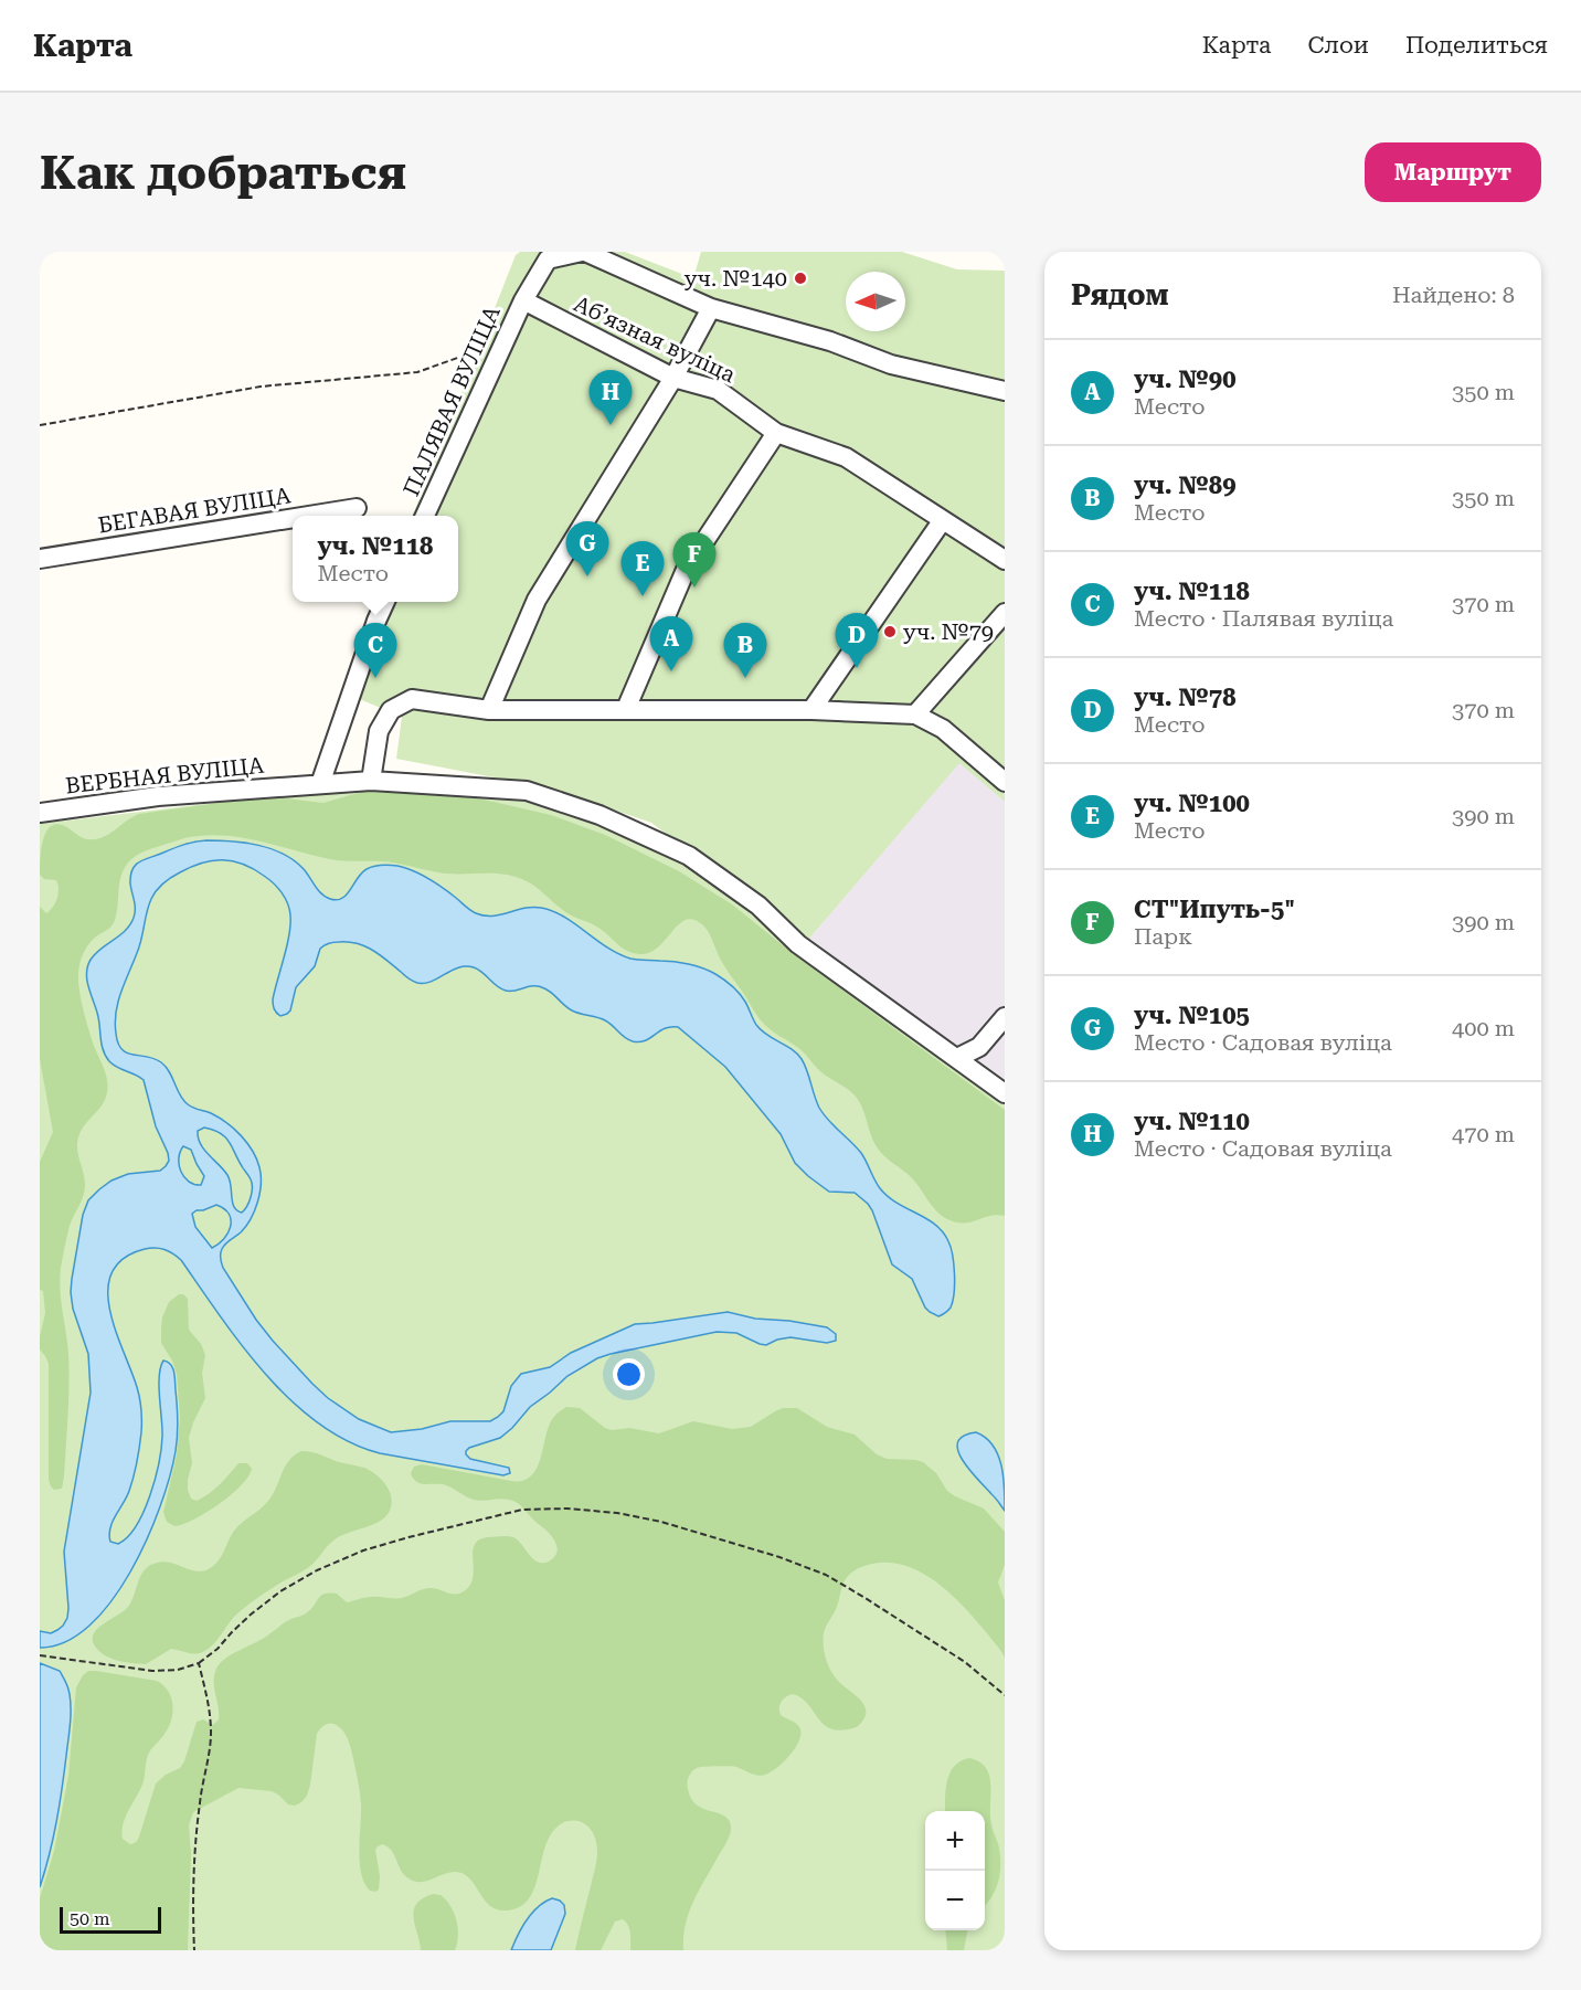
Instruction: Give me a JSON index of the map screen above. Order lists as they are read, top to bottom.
{
  "streets": {
    "street": [
      "Абʼязная вуліца",
      "ПАЛЯВАЯ ВУЛІЦА",
      "БЕГАВАЯ ВУЛІЦА",
      "ВЕРБНАЯ ВУЛІЦА"
    ]
  },
  "crossings": [
    ["Абʼязная вуліца", "ПАЛЯВАЯ ВУЛІЦА"]
  ],
  "places": ["уч. №140", "уч. №79"],
  "scale_bar": "50 m",
  "north": "left",
  "page": {
    "header": "Карта",
    "nav": ["Карта", "Слои", "Поделиться"],
    "buttons": "Маршрут",
    "title": "Как добраться",
    "heading": ["Рядом", "Найдено: 8"],
    "list": [
      {
        "mark": "A",
        "name": "уч. №90",
        "note": "Место",
        "value": "350 m"
      },
      {
        "mark": "B",
        "name": "уч. №89",
        "note": "Место",
        "value": "350 m"
      },
      {
        "mark": "C",
        "name": "уч. №118",
        "note": "Место · Палявая вуліца",
        "value": "370 m"
      },
      {
        "mark": "D",
        "name": "уч. №78",
        "note": "Место",
        "value": "370 m"
      },
      {
        "mark": "E",
        "name": "уч. №100",
        "note": "Место",
        "value": "390 m"
      },
      {
        "mark": "F",
        "name": "СТ\"Ипуть-5\"",
        "note": "Парк",
        "value": "390 m"
      },
      {
        "mark": "G",
        "name": "уч. №105",
        "note": "Место · Садовая вуліца",
        "value": "400 m"
      },
      {
        "mark": "H",
        "name": "уч. №110",
        "note": "Место · Садовая вуліца",
        "value": "470 m"
      }
    ],
    "pins": [
      "H",
      "G",
      "F",
      "E",
      "D",
      "A",
      "B",
      "C"
    ],
    "popup": ["уч. №118", "Место"],
    "map_buttons": ["+", "−"],
    "scale": "50 m"
  }
}
